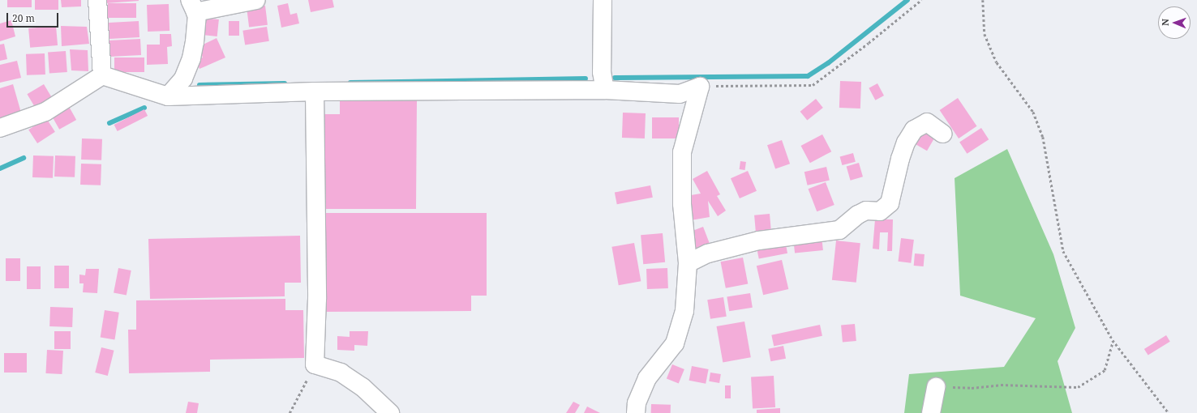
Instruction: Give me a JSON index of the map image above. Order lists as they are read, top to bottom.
{
  "scale_bar": "20 m",
  "north": "left"
}
